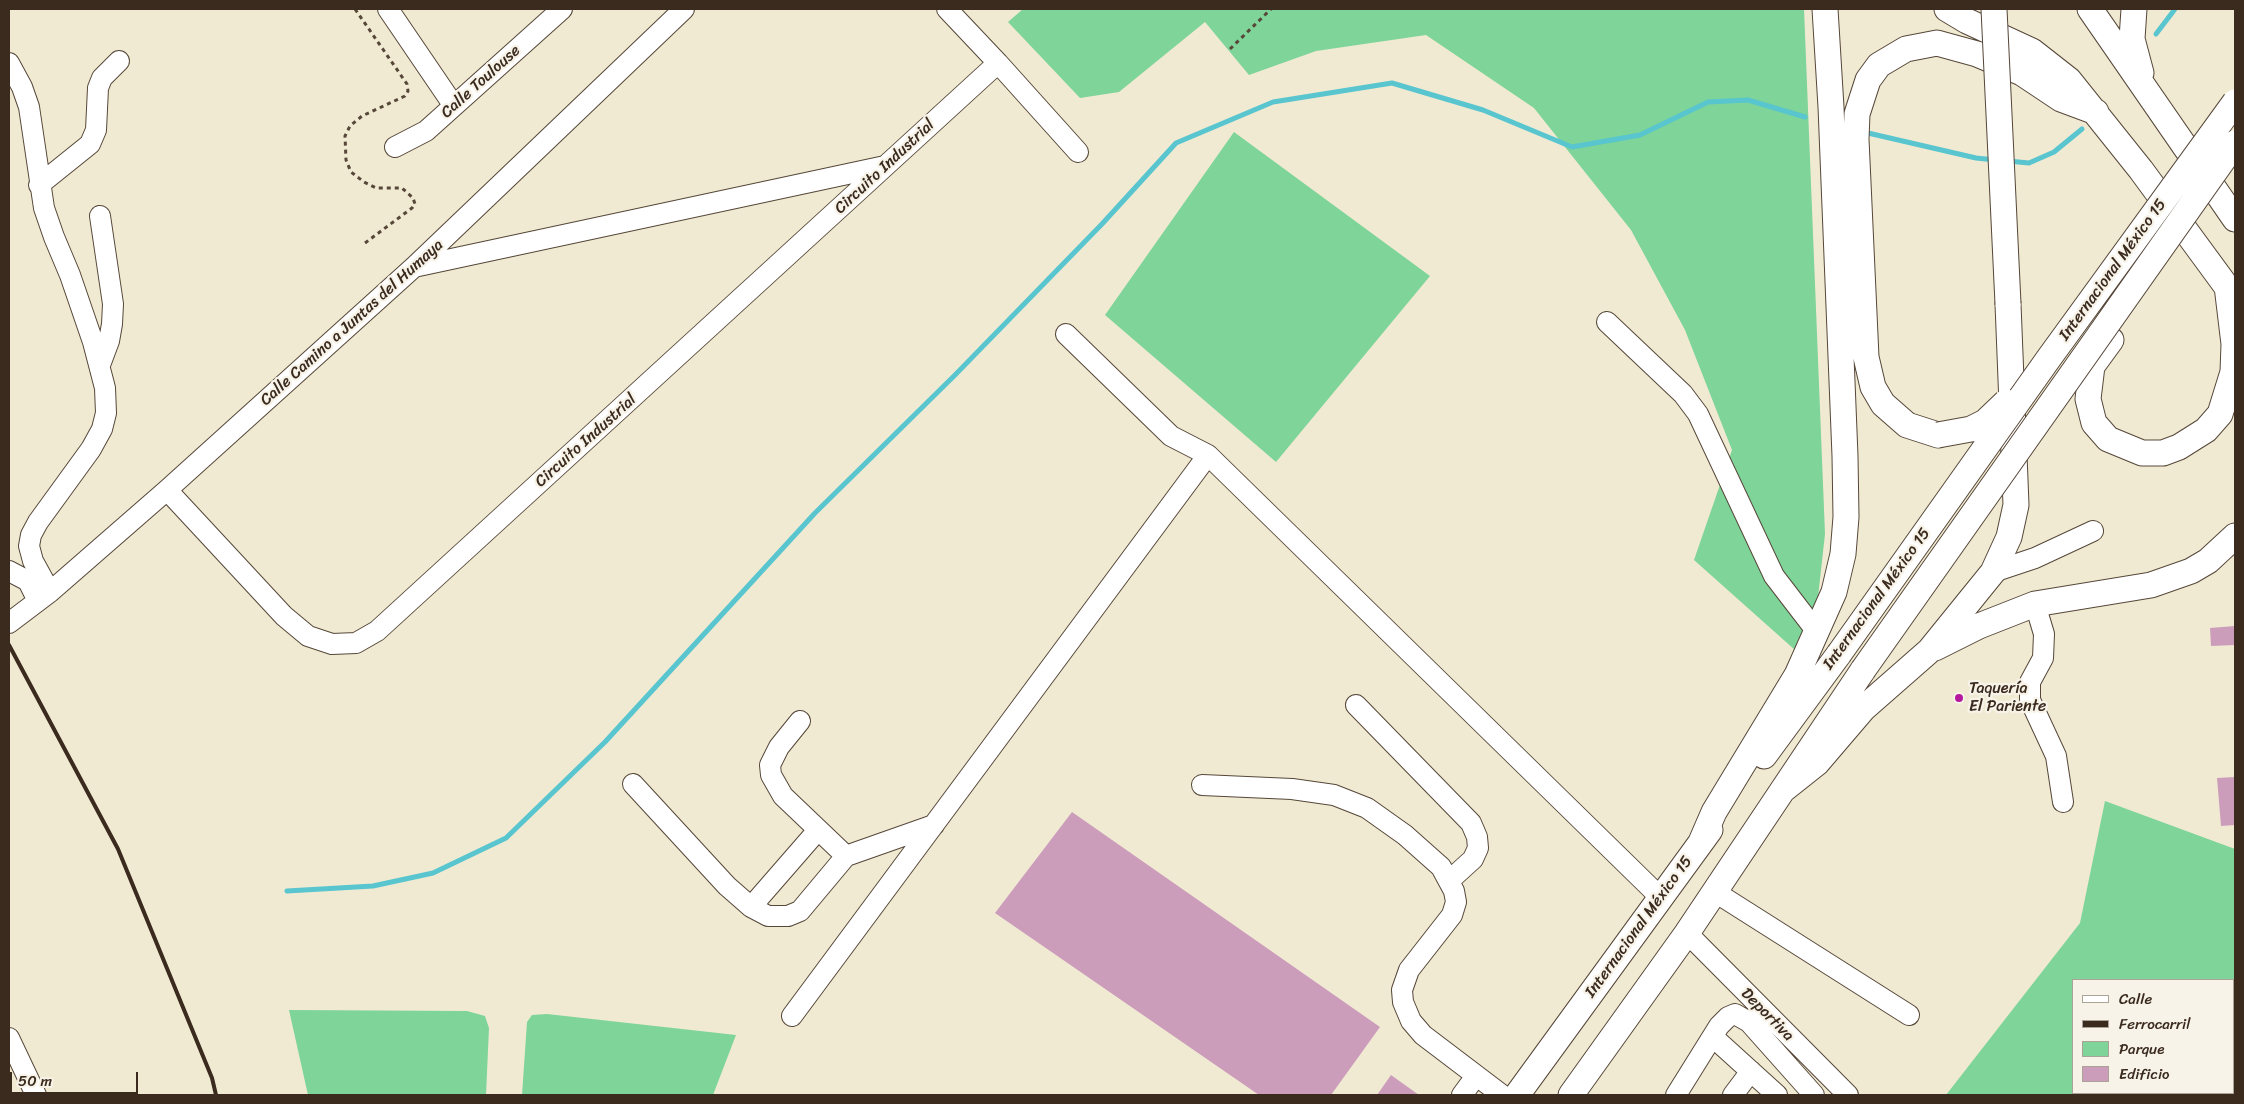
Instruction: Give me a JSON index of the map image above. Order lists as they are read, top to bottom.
{
  "streets": {
    "main road": ["Internacional México 15"],
    "street": [
      "Calle Toulouse",
      "Circuito Industrial",
      "Calle Camino a Juntas del Humaya",
      "Deportiva"
    ]
  },
  "crossings": [
    ["Circuito Industrial", "Calle Camino a Juntas del Humaya"],
    ["Internacional México 15", "Deportiva"]
  ],
  "places": ["Taquería El Pariente"],
  "legend": [
    "Calle",
    "Ferrocarril",
    "Parque",
    "Edificio"
  ],
  "scale_bar": "50 m"
}
